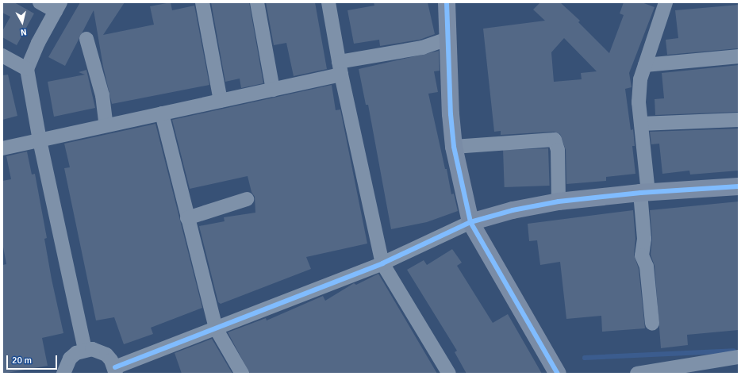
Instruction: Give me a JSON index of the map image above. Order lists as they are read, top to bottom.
{
  "scale_bar": "20 m",
  "north": "bottom"
}
